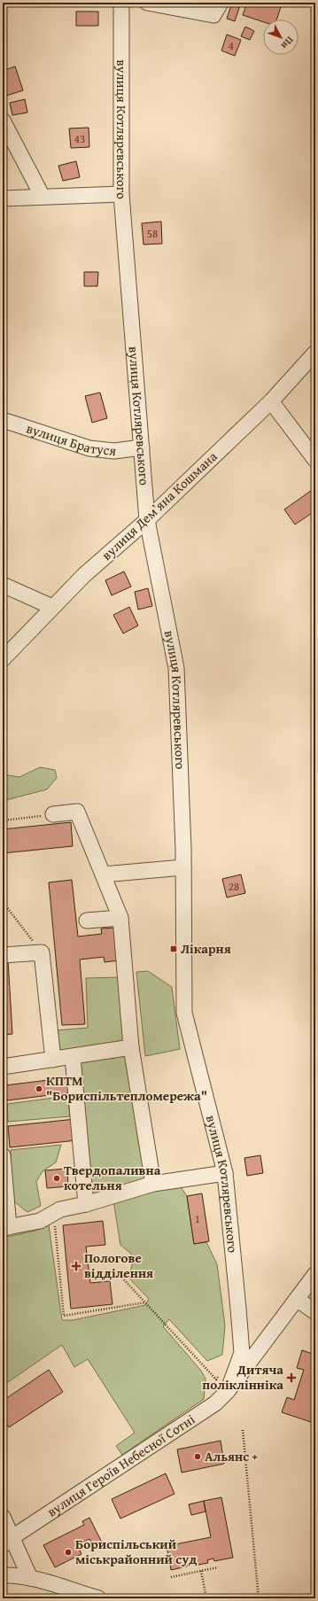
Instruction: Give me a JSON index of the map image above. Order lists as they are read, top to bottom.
{
  "streets": {
    "street": [
      "вулиця Котляревського",
      "вулиця Братуся",
      "вулиця Демʼяна Кошмана",
      "вулиця Героїв Небесної Сотні"
    ]
  },
  "crossings": [
    ["вулиця Котляревського", "вулиця Братуся"],
    ["вулиця Котляревського", "вулиця Демʼяна Кошмана"],
    ["вулиця Котляревського", "вулиця Героїв Небесної Сотні"]
  ],
  "places": {
    "transit": ["Лікарня"],
    "other": [
      "КПТМ \"Бориспільтепломережа\"",
      "Твердопаливна котельня",
      "Альянс +",
      "Бориспільський міськрайонний суд"
    ],
    "health": ["Пологове відділення", "Дитяча поліклінніка"]
  },
  "house_numbers": [
    "4",
    "43",
    "58",
    "28",
    "1"
  ],
  "north": "bottom right"
}
